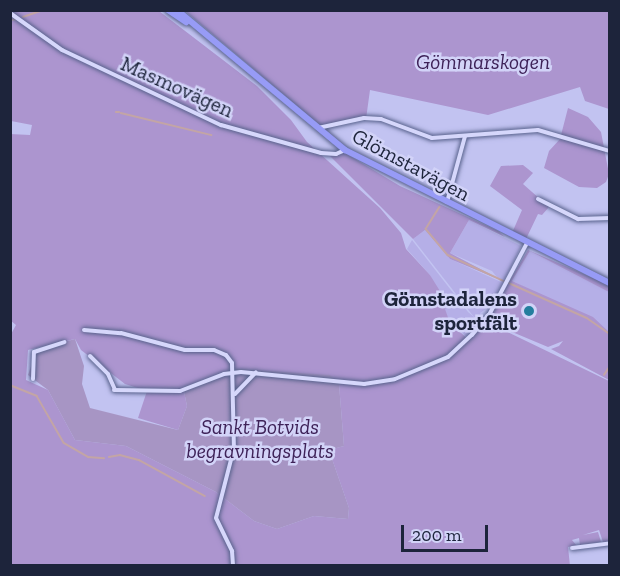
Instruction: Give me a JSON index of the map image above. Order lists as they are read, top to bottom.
{
  "streets": {
    "main road": ["Glömstavägen"],
    "street": ["Masmovägen"]
  },
  "crossings": [
    ["Masmovägen", "Glömstavägen"]
  ],
  "parks": ["Gömmarskogen", "Sankt Botvids begravningsplats"],
  "places": ["Gömstadalens sportfält"],
  "scale_bar": "200 m"
}
